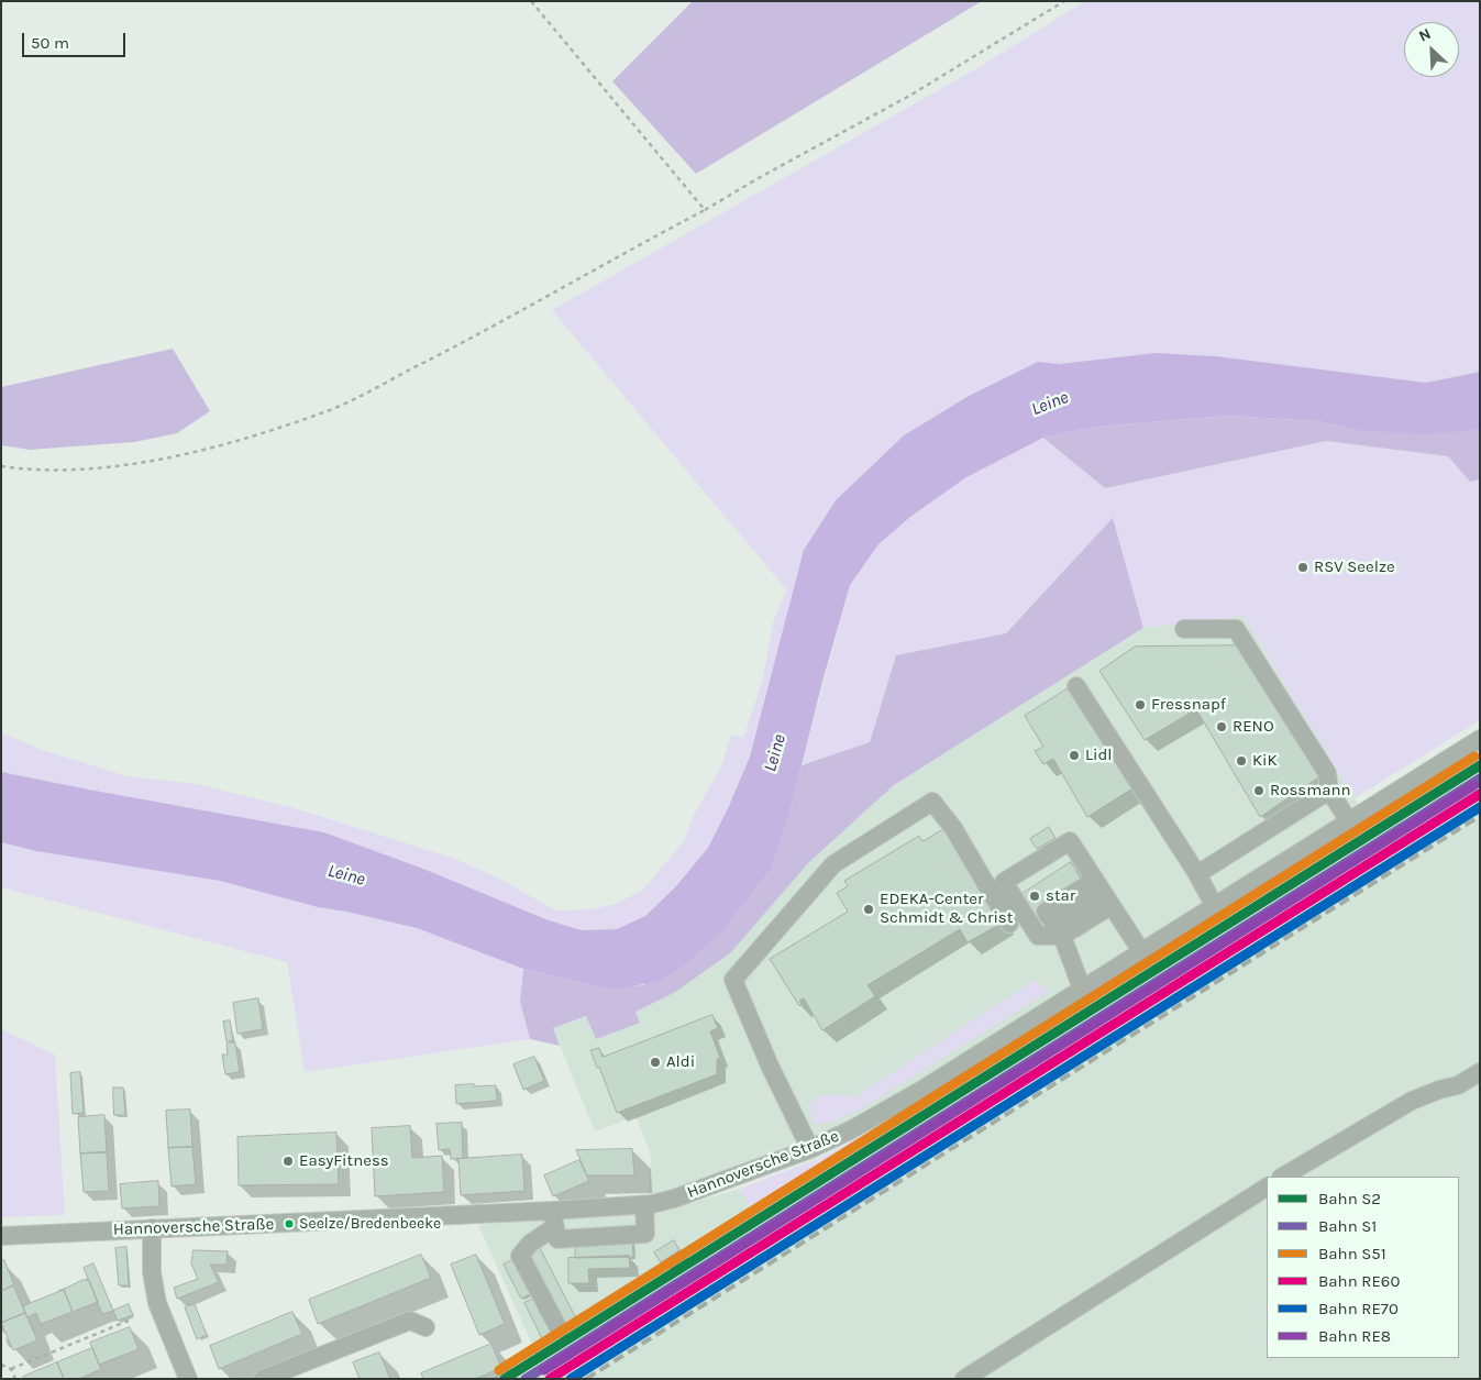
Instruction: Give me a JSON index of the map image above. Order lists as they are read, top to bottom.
{
  "streets": {
    "street": ["Hannoversche Straße"]
  },
  "water": ["Leine"],
  "places": [
    "RSV Seelze",
    "Fressnapf",
    "RENO",
    "Lidl",
    "KiK",
    "Rossmann",
    "star",
    "EDEKA-Center Schmidt & Christ",
    "Aldi",
    "EasyFitness",
    "Seelze/Bredenbeeke"
  ],
  "lines": [
    "rail line S51",
    "rail line S2",
    "rail line S1",
    "rail line RE8",
    "rail line RE60",
    "rail line RE70"
  ],
  "legend": [
    "Bahn S2",
    "Bahn S1",
    "Bahn S51",
    "Bahn RE60",
    "Bahn RE70",
    "Bahn RE8"
  ],
  "scale_bar": "50 m",
  "north": "top left"
}
